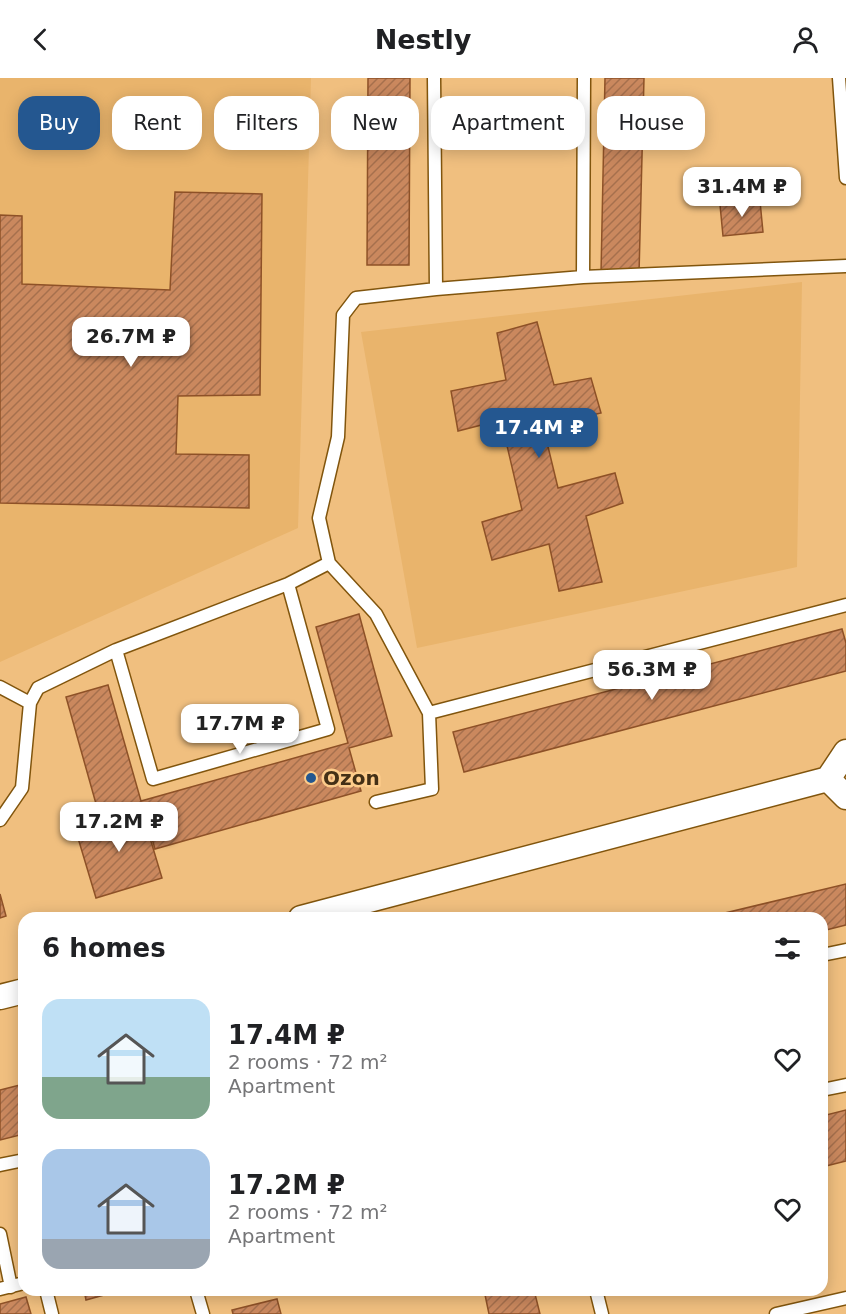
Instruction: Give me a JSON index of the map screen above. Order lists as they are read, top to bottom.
{
  "places": ["Ozon"],
  "page": {
    "header": "Nestly",
    "chip": [
      "Buy",
      "Rent",
      "Filters",
      "New",
      "Apartment",
      "House"
    ],
    "price": [
      "31.4M ₽",
      "26.7M ₽",
      "17.4M ₽",
      "56.3M ₽",
      "17.7M ₽",
      "17.2M ₽"
    ],
    "heading": "6 homes",
    "list": [
      {
        "name": "17.4M ₽",
        "note": "2 rooms · 72 m² · Apartment"
      },
      {
        "name": "17.2M ₽",
        "note": "2 rooms · 72 m² · Apartment"
      }
    ]
  }
}
